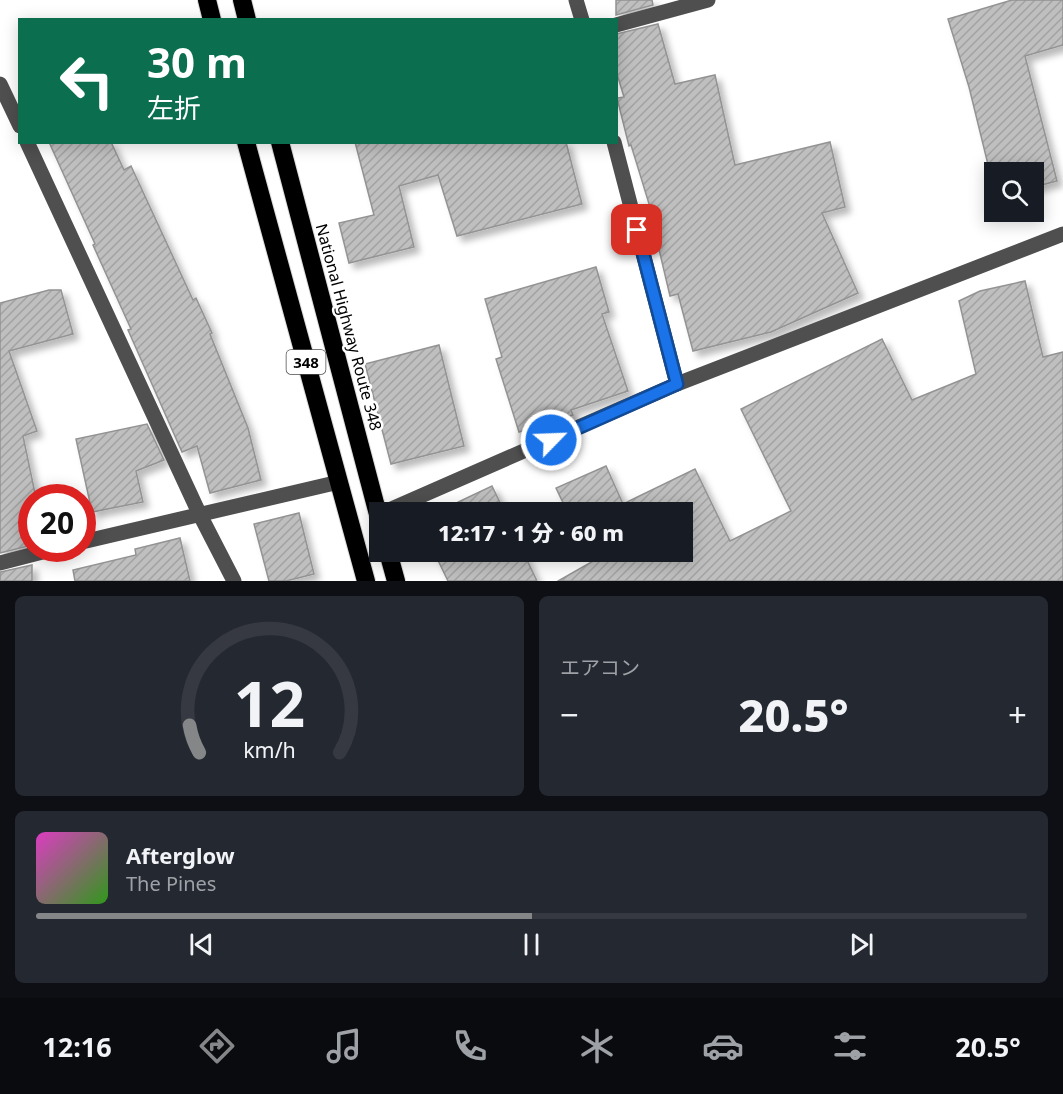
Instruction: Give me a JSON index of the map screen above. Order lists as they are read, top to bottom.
{
  "streets": {
    "highway": ["National Highway Route 348", "348"]
  },
  "page": {
    "turn": ["30 m", "左折"],
    "limit": "20",
    "trip": "12:17 · 1 分 · 60 m",
    "tile": "エアコン",
    "heat": ["−", "20.5°", "+"],
    "song": ["Afterglow", "The Pines"],
    "tabs": ["12:16", "20.5°"],
    "gauge": ["12", "km/h"]
  }
}
